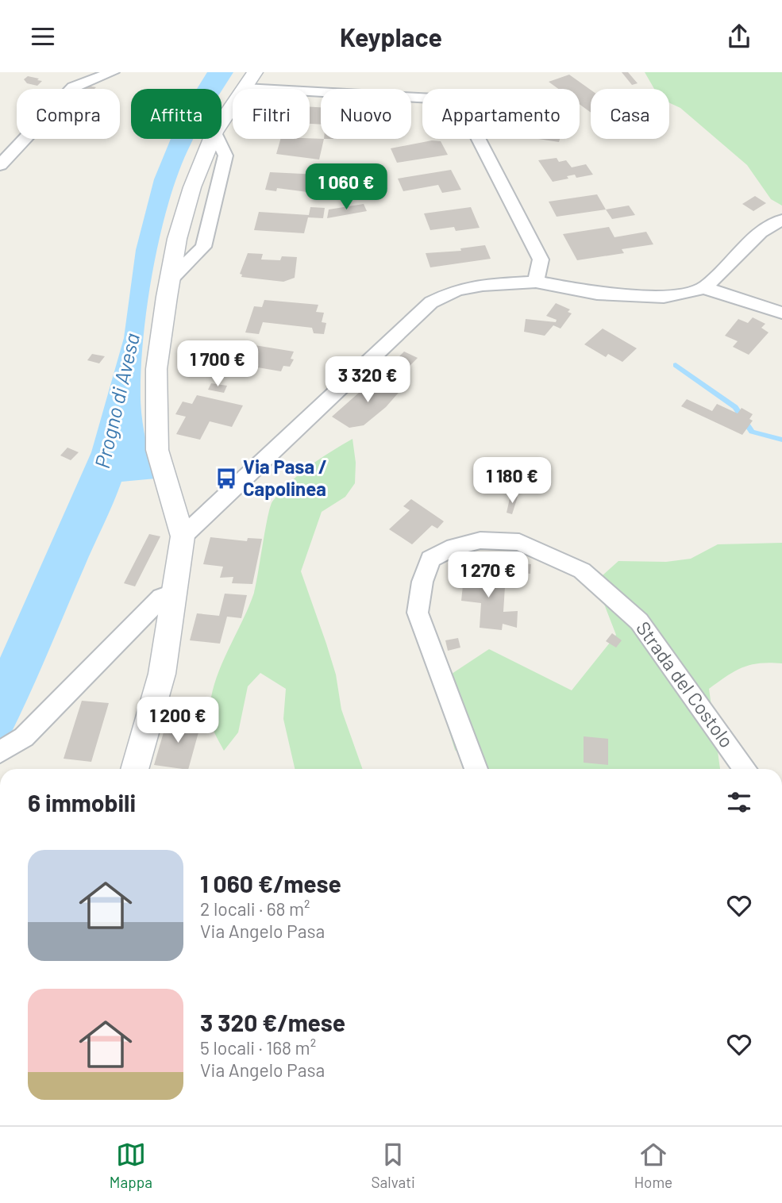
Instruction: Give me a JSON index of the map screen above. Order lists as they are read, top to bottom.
{
  "streets": {
    "street": ["Strada del Costolo"]
  },
  "water": ["Progno di Avesa"],
  "places": {
    "bus stop": ["Via Pasa / Capolinea"]
  },
  "page": {
    "header": "Keyplace",
    "chip": [
      "Compra",
      "Affitta",
      "Filtri",
      "Nuovo",
      "Appartamento",
      "Casa"
    ],
    "price": [
      "1 060 €",
      "1 700 €",
      "3 320 €",
      "1 180 €",
      "1 270 €",
      "1 200 €"
    ],
    "heading": "6 immobili",
    "list": [
      {
        "name": "1 060 €/mese",
        "note": "2 locali · 68 m² · Via Angelo Pasa"
      },
      {
        "name": "3 320 €/mese",
        "note": "5 locali · 168 m² · Via Angelo Pasa"
      }
    ],
    "tabs": ["Mappa", "Salvati", "Home"]
  }
}
